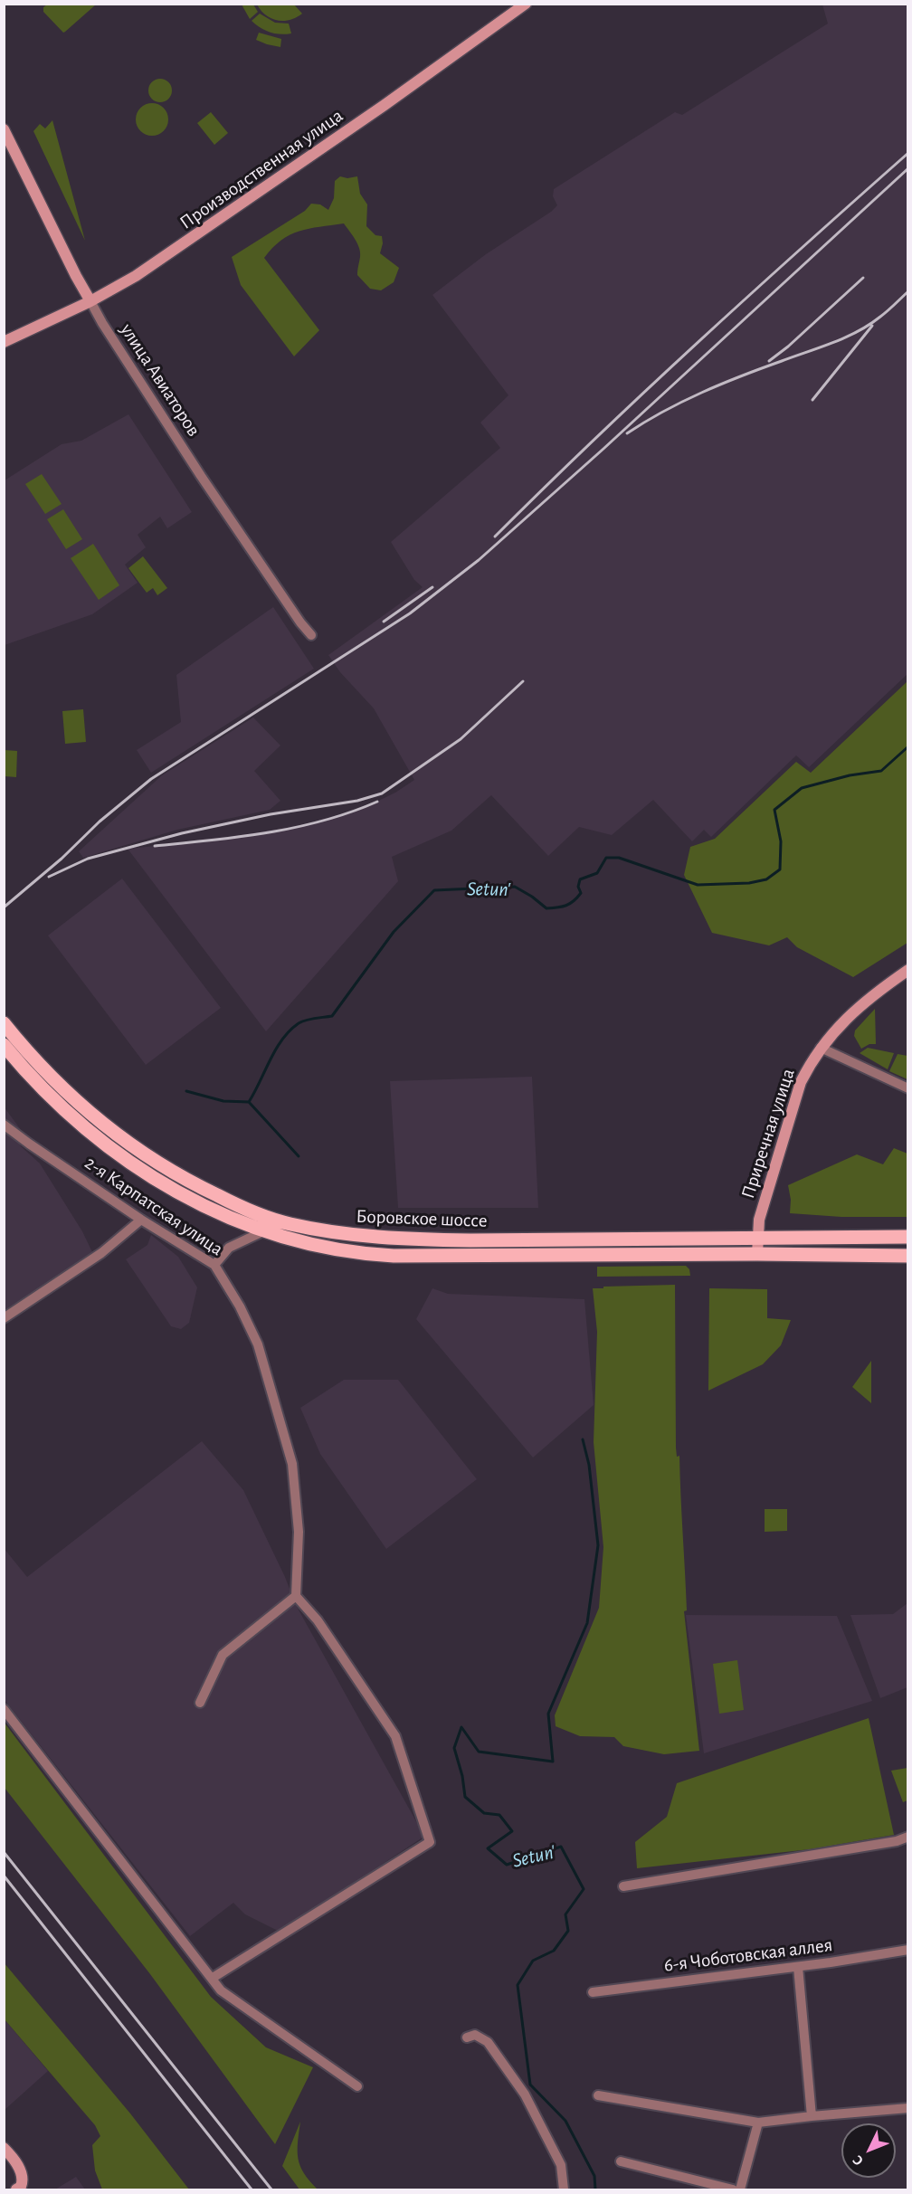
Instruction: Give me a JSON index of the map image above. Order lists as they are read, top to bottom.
{
  "streets": {
    "main road": [
      "Производственная улица",
      "улица Авиаторов",
      "Приречная улица",
      "Боровское шоссе"
    ],
    "street": ["2-я Карпатская улица", "6-я Чоботовская аллея"]
  },
  "crossings": [
    ["Производственная улица", "улица Авиаторов"],
    ["Приречная улица", "Боровское шоссе"]
  ],
  "water": ["Setun'"],
  "north": "bottom left"
}
